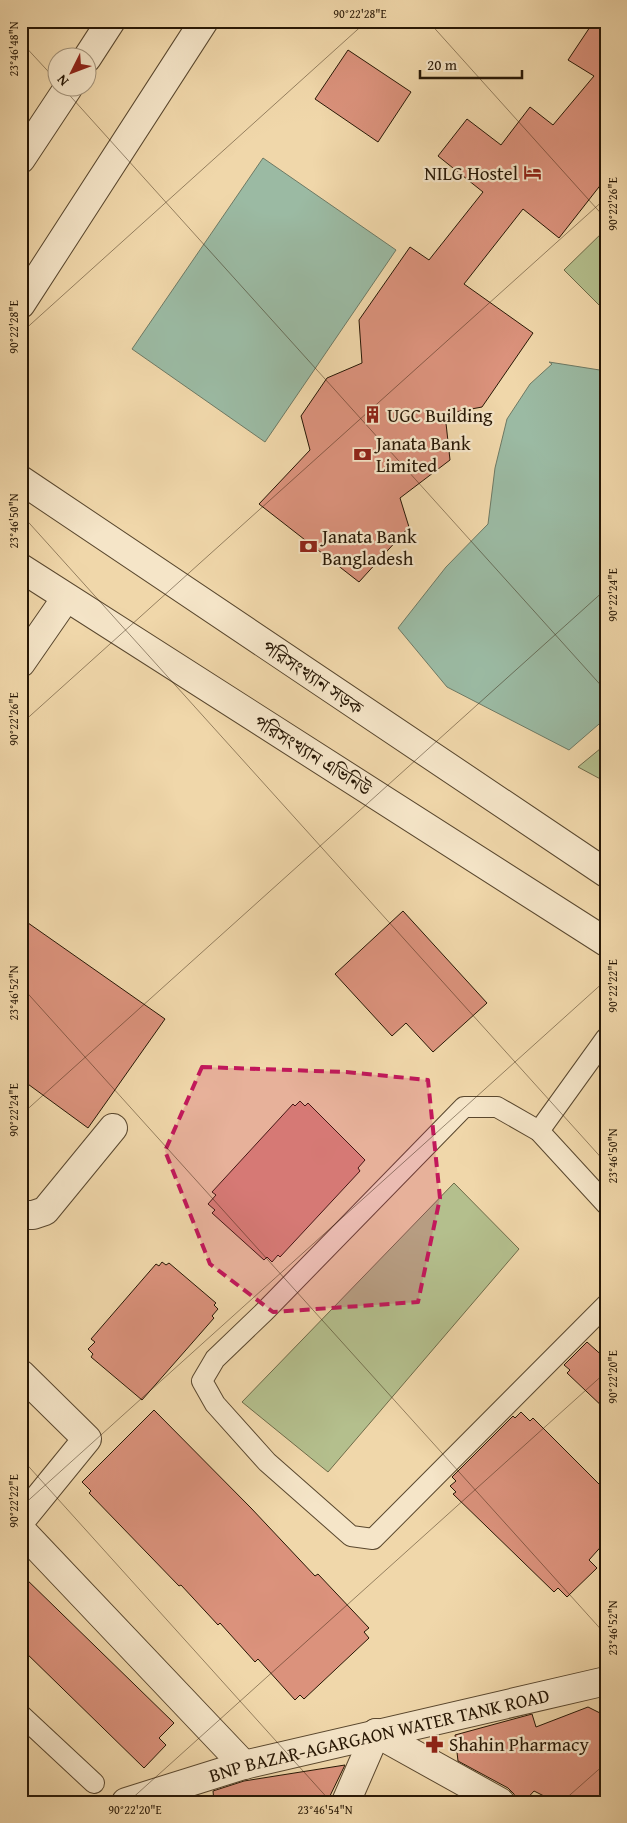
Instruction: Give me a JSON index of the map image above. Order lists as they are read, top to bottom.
{
  "streets": {
    "street": ["পরিসংখ্যান সড়ক", "পরিসংখ্যান এভিনিউ", "BNP BAZAR-AGARGAON WATER TANK ROAD"]
  },
  "places": {
    "hotel": ["NILG Hostel"],
    "building": ["UGC Building"],
    "bank": ["Janata Bank Limited", "Janata Bank Bangladesh"],
    "pharmacy": ["Shahin Pharmacy"]
  },
  "scale_bar": "20 m",
  "north": "bottom left",
  "coordinates": [
    "90°22'28\"E",
    "23°46'48\"N",
    "90°22'26\"E",
    "23°46'50\"N",
    "90°22'24\"E",
    "90°22'22\"E",
    "23°46'52\"N",
    "90°22'20\"E",
    "23°46'54\"N"
  ]
}
